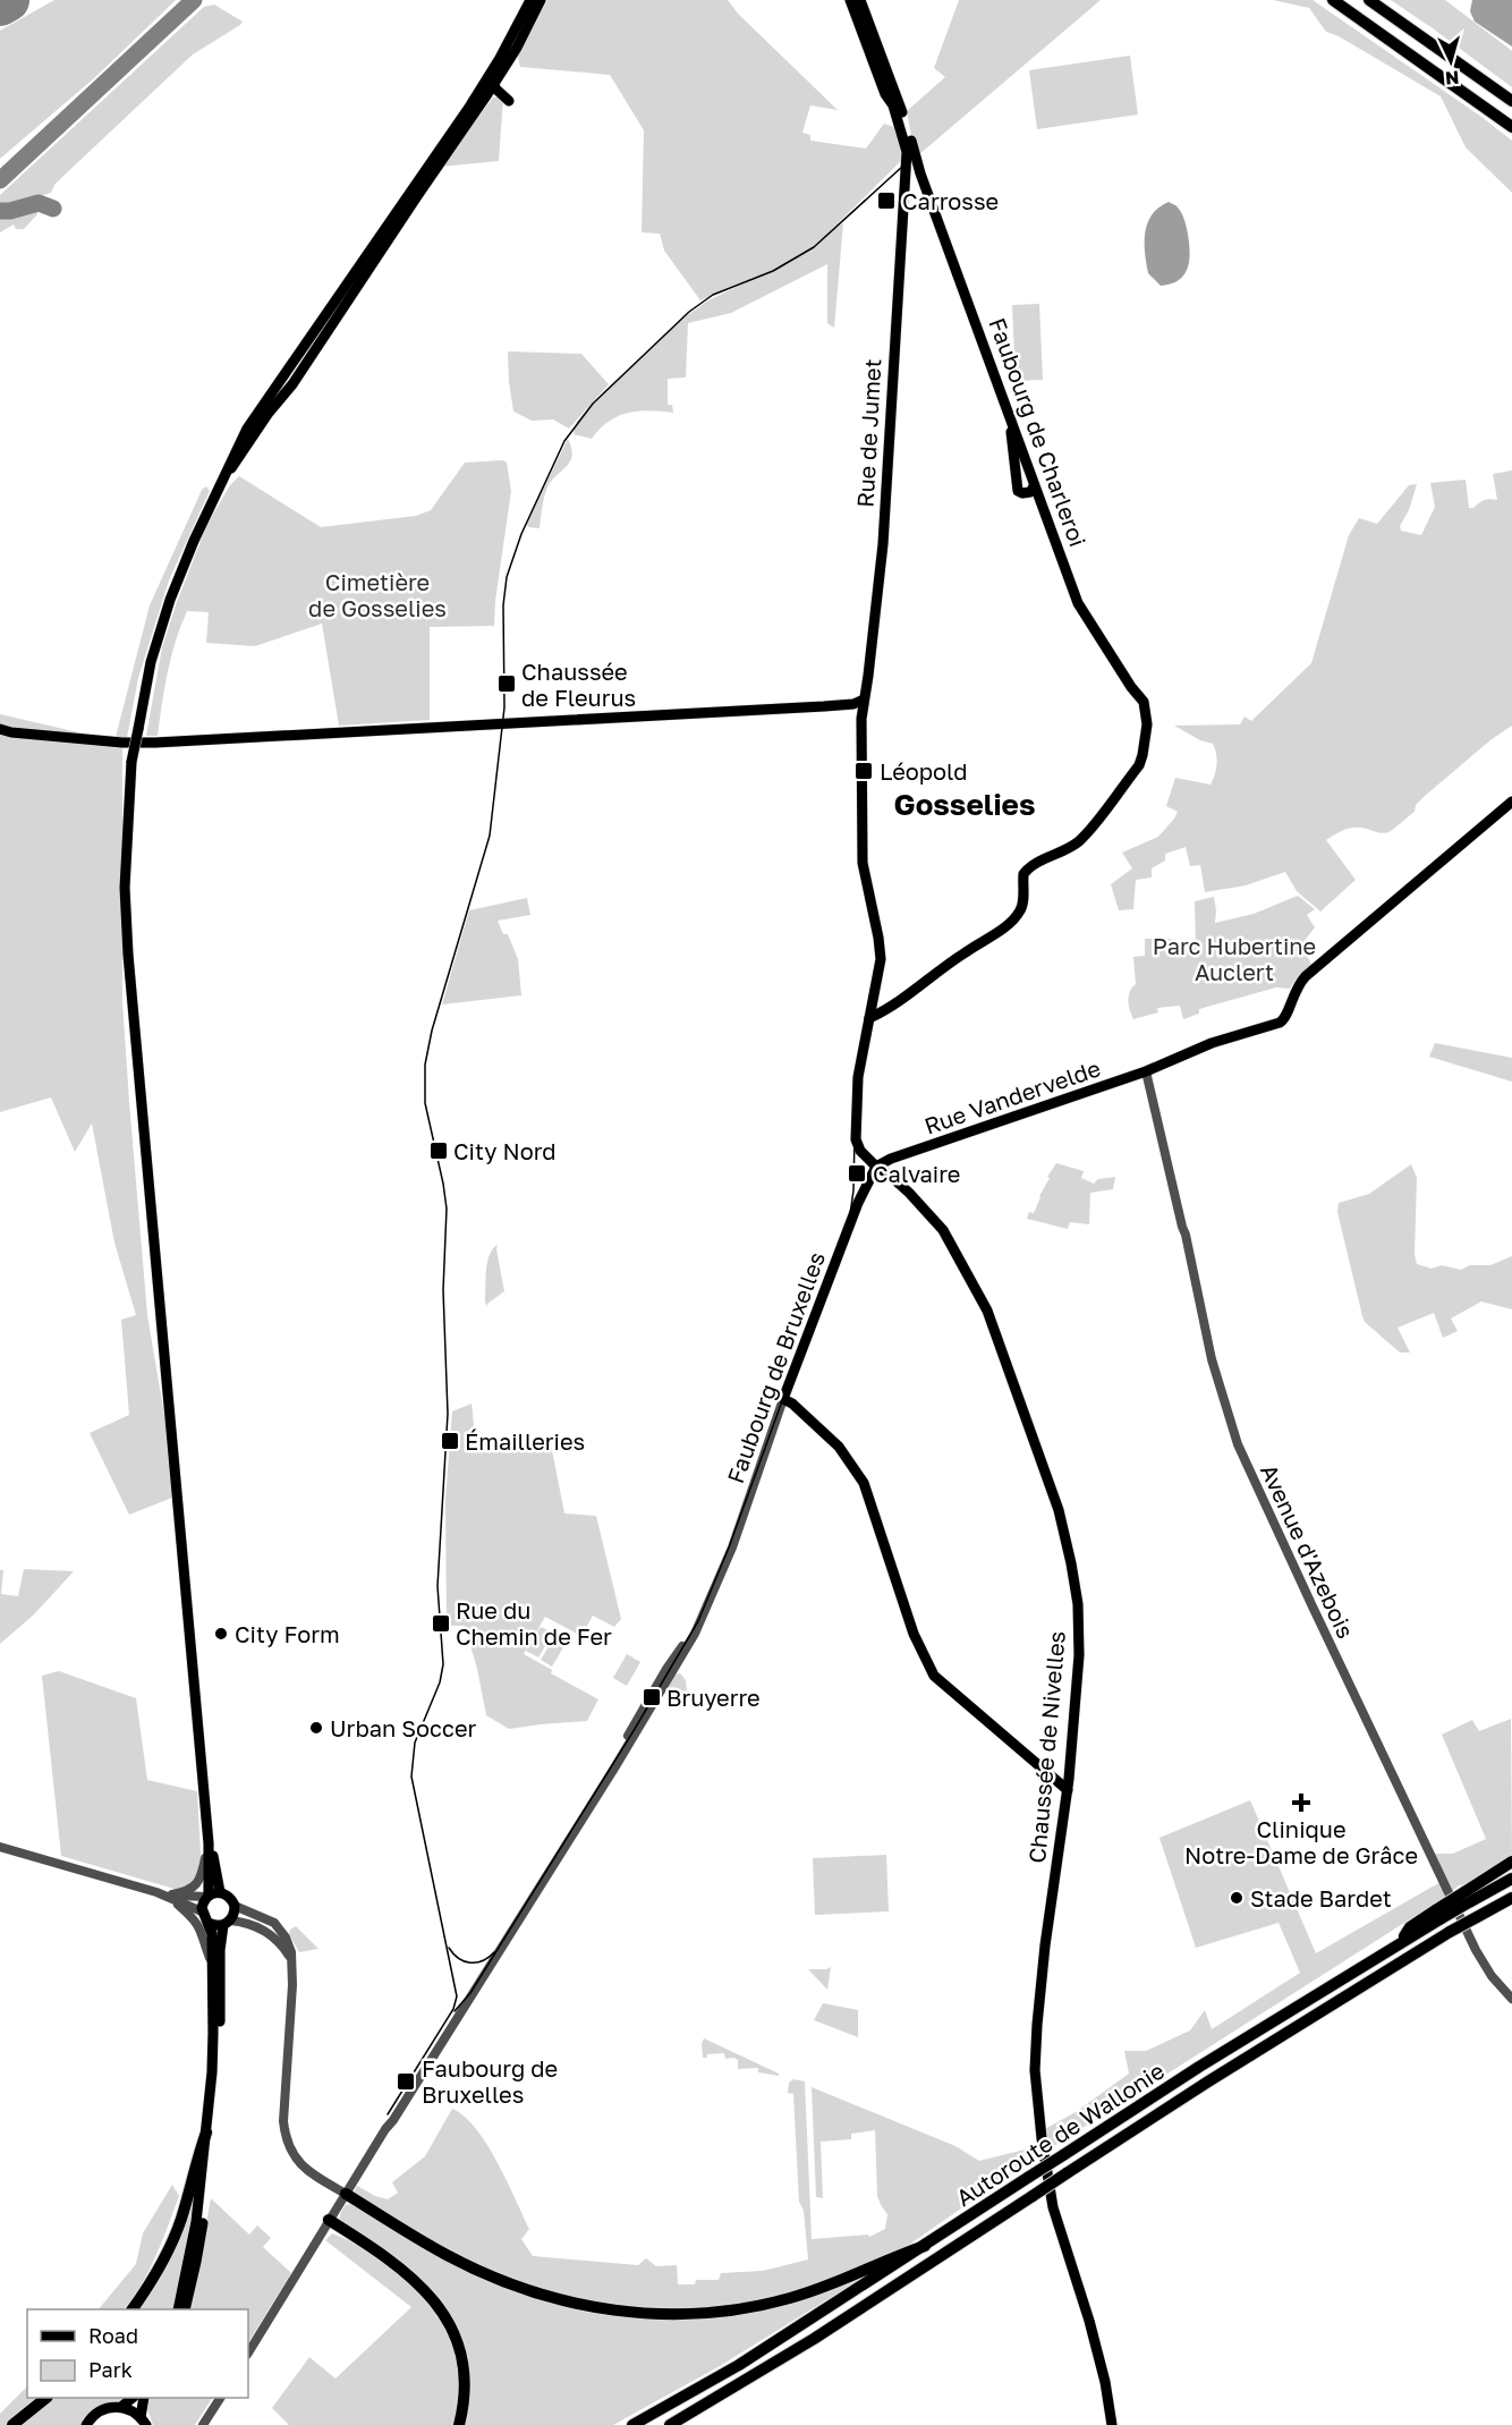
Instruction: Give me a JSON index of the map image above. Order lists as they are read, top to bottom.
{
  "streets": {
    "highway": ["Autoroute de Wallonie"],
    "main road": [
      "Faubourg de Charleroi",
      "Rue de Jumet",
      "Rue Vandervelde",
      "Faubourg de Bruxelles",
      "Chaussée de Nivelles"
    ],
    "street": ["Avenue d'Azebois"]
  },
  "crossings": [
    ["Faubourg de Charleroi", "Rue de Jumet"],
    ["Rue de Jumet", "Chaussée de Nivelles"],
    ["Rue Vandervelde", "Faubourg de Bruxelles"],
    ["Rue Vandervelde", "Avenue d'Azebois"],
    ["Rue Vandervelde", "Chaussée de Nivelles"],
    ["Faubourg de Bruxelles", "Chaussée de Nivelles"]
  ],
  "districts": ["Gosselies"],
  "parks": ["Cimetière de Gosselies", "Parc Hubertine Auclert"],
  "places": {
    "transit": [
      "Carrosse",
      "Chaussée de Fleurus",
      "Léopold",
      "City Nord",
      "Calvaire",
      "Émailleries",
      "Rue du Chemin de Fer",
      "Bruyerre",
      "Faubourg de Bruxelles"
    ],
    "other": ["City Form", "Urban Soccer", "Stade Bardet"],
    "health": ["Clinique Notre-Dame de Grâce"]
  },
  "legend": ["Road", "Park"],
  "north": "bottom"
}
